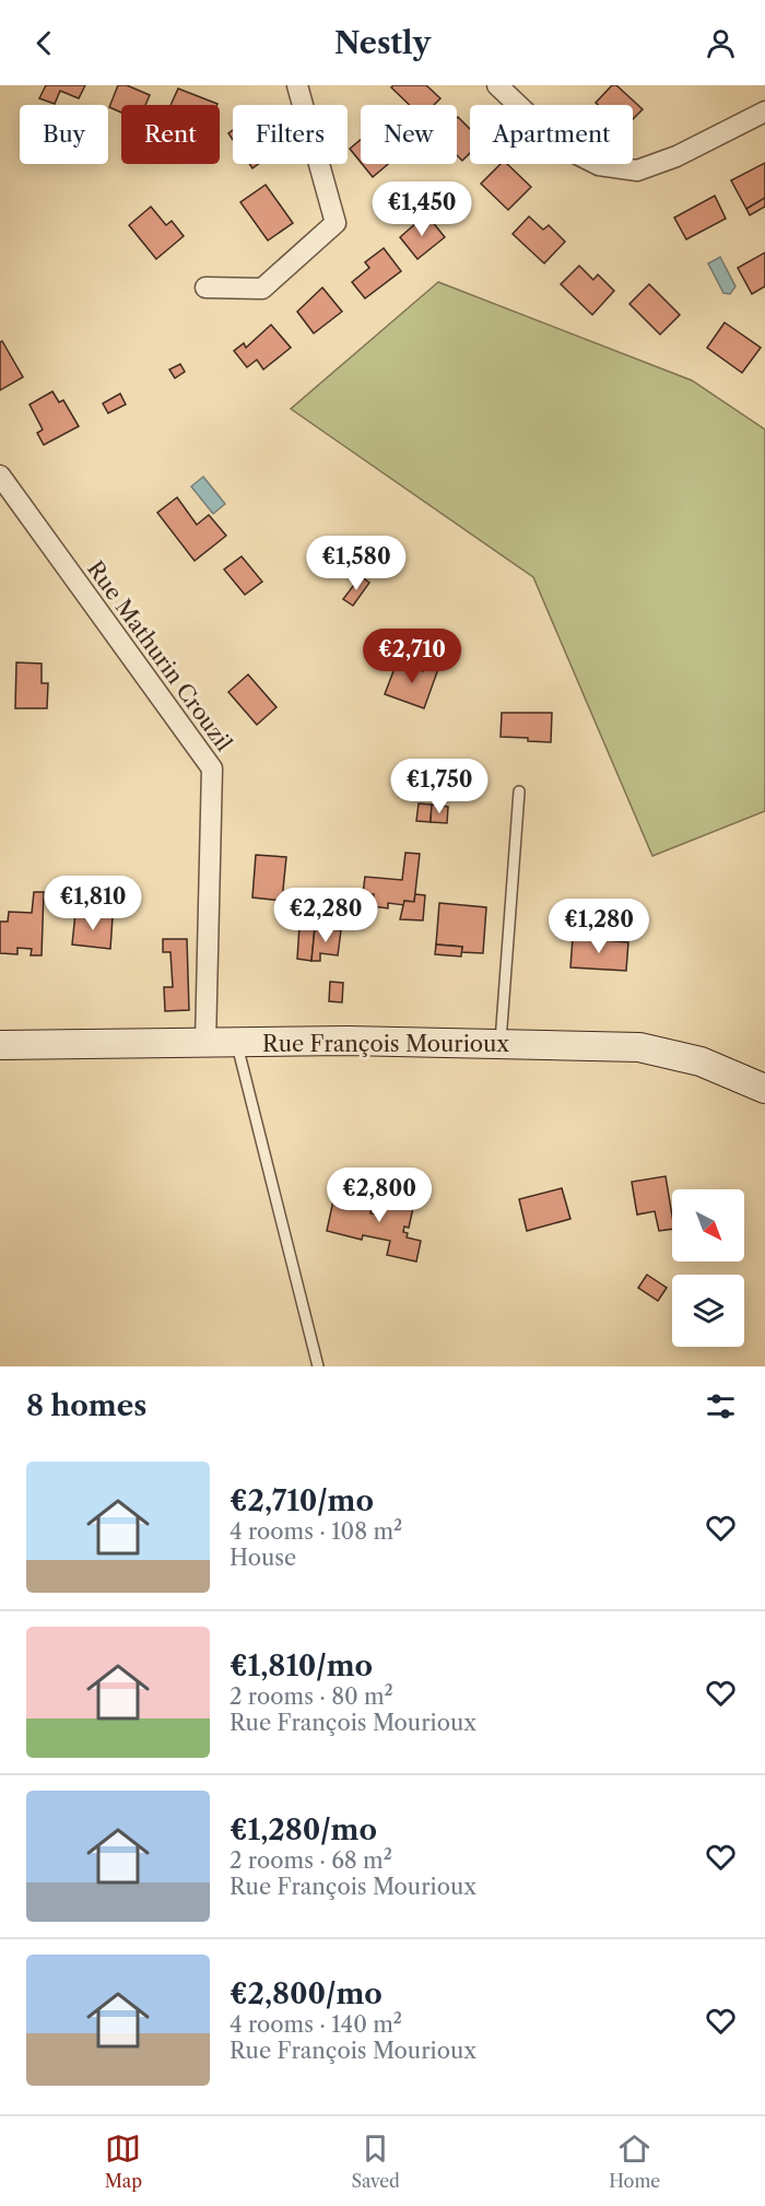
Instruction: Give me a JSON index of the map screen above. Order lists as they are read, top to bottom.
{
  "streets": {
    "street": ["Rue Mathurin Crouzil", "Rue François Mourioux"]
  },
  "crossings": [
    ["Rue Mathurin Crouzil", "Rue François Mourioux"]
  ],
  "north": "bottom right",
  "page": {
    "header": "Nestly",
    "chip": [
      "Buy",
      "Rent",
      "Filters",
      "New",
      "Apartment"
    ],
    "price": [
      "€1,450",
      "€1,580",
      "€2,710",
      "€1,750",
      "€1,810",
      "€2,280",
      "€1,280",
      "€2,800"
    ],
    "heading": "8 homes",
    "list": [
      {
        "name": "€2,710/mo",
        "note": "4 rooms · 108 m² · House"
      },
      {
        "name": "€1,810/mo",
        "note": "2 rooms · 80 m² · Rue François Mourioux"
      },
      {
        "name": "€1,280/mo",
        "note": "2 rooms · 68 m² · Rue François Mourioux"
      },
      {
        "name": "€2,800/mo",
        "note": "4 rooms · 140 m² · Rue François Mourioux"
      }
    ],
    "tabs": ["Map", "Saved", "Home"]
  }
}
